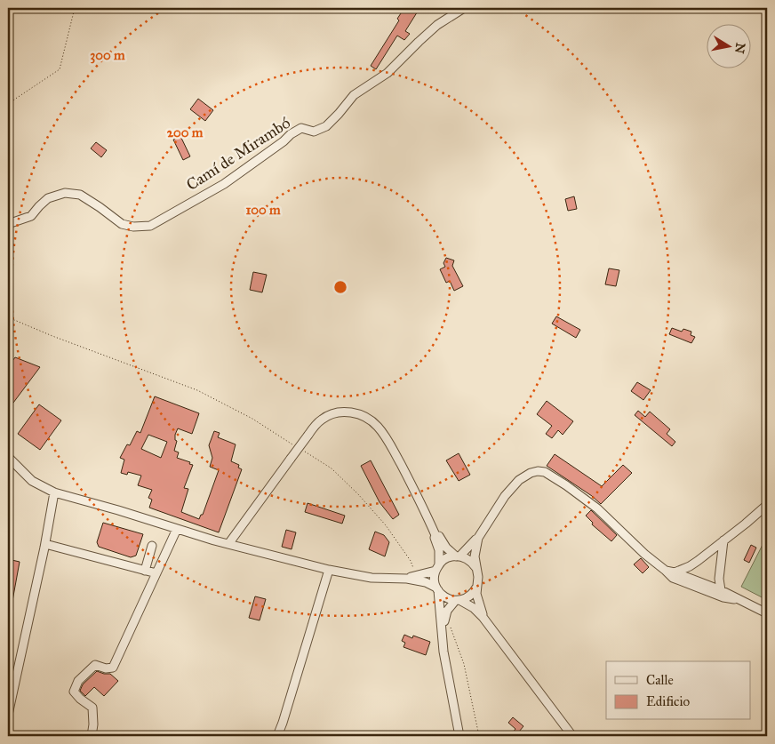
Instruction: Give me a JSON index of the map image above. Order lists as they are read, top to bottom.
{
  "streets": {
    "street": ["Camí de Mirambó"]
  },
  "legend": ["Calle", "Edificio"],
  "north": "right",
  "rings": ["300 m", "200 m", "100 m"]
}
